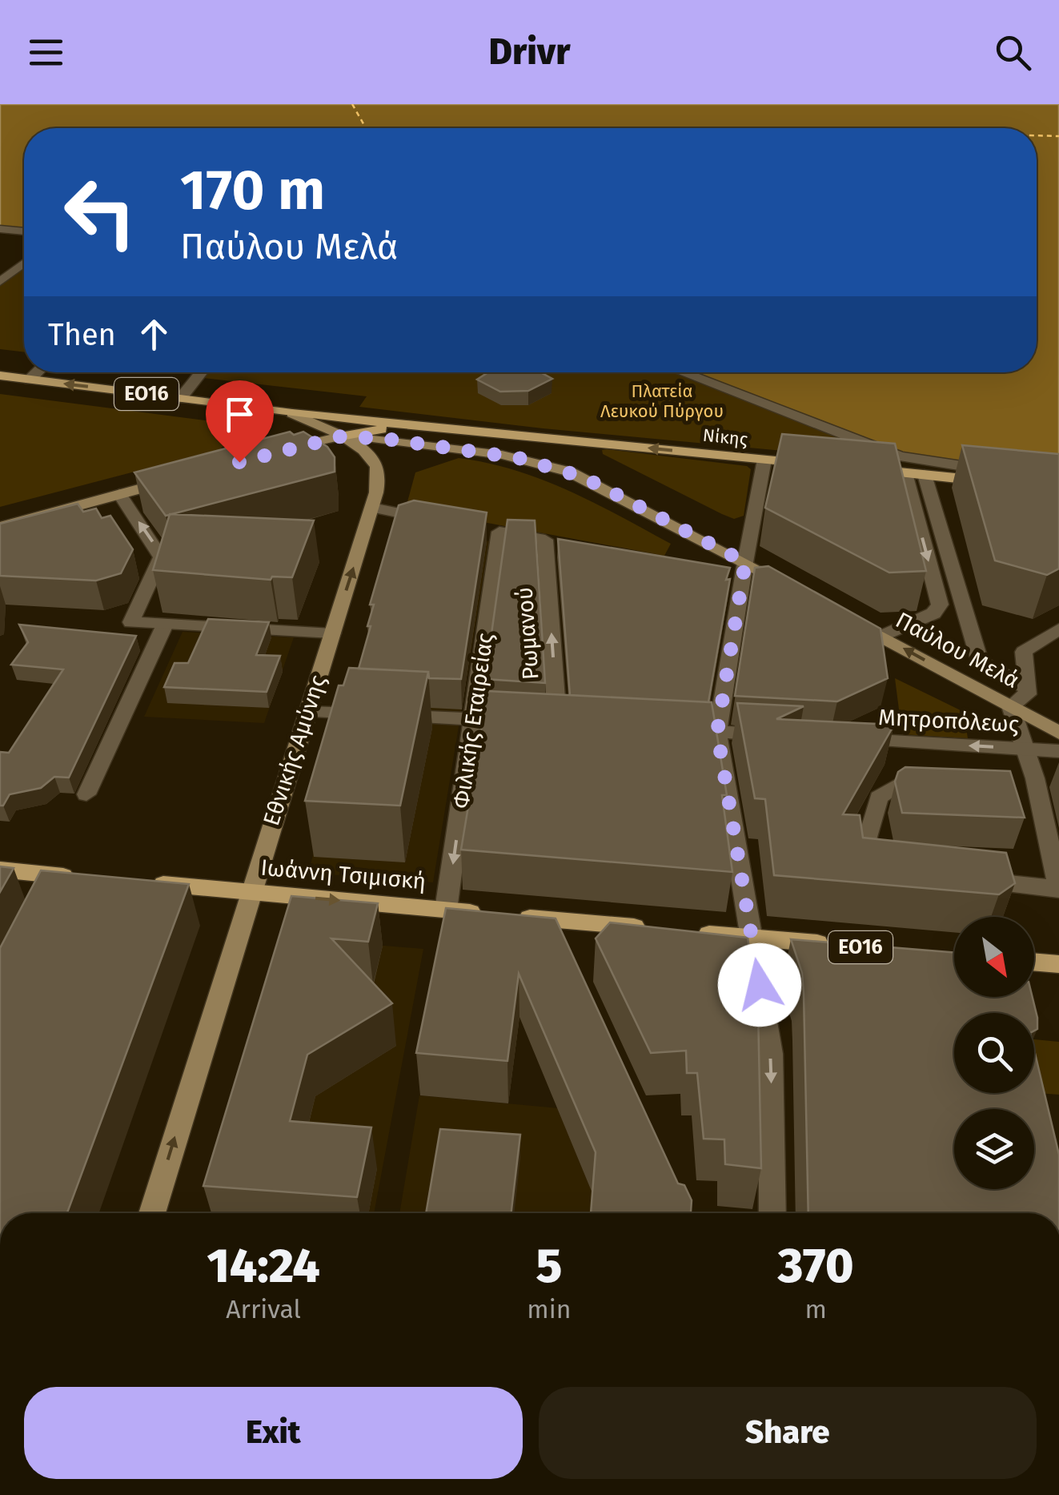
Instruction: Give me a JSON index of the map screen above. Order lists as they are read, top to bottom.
{
  "streets": {
    "main road": [
      "ΕΟ16",
      "Νίκης",
      "Παύλου Μελά",
      "Εθνικής Αμύνης",
      "Ιωάννη Τσιμισκή"
    ],
    "street": ["Ρωμανού", "Φιλικής Εταιρείας", "Μητροπόλεως"]
  },
  "crossings": [
    ["ΕΟ16", "Νίκης"],
    ["ΕΟ16", "Εθνικής Αμύνης"],
    ["Νίκης", "Εθνικής Αμύνης"],
    ["Ρωμανού", "Φιλικής Εταιρείας"],
    ["Φιλικής Εταιρείας", "Ιωάννη Τσιμισκή"],
    ["Εθνικής Αμύνης", "Ιωάννη Τσιμισκή"]
  ],
  "one_way": [
    "Παύλου Μελά",
    "Φιλικής Εταιρείας",
    "Εθνικής Αμύνης",
    "Ιωάννη Τσιμισκή"
  ],
  "parks": ["Πλατεία Λευκού Πύργου"],
  "north": "bottom right",
  "page": {
    "header": "Drivr",
    "turn": ["170 m", "Παύλου Μελά"],
    "then": "Then",
    "eta": [
      "14:24",
      "Arrival",
      "5",
      "min",
      "370",
      "m"
    ],
    "buttons": ["Exit", "Share"]
  }
}
